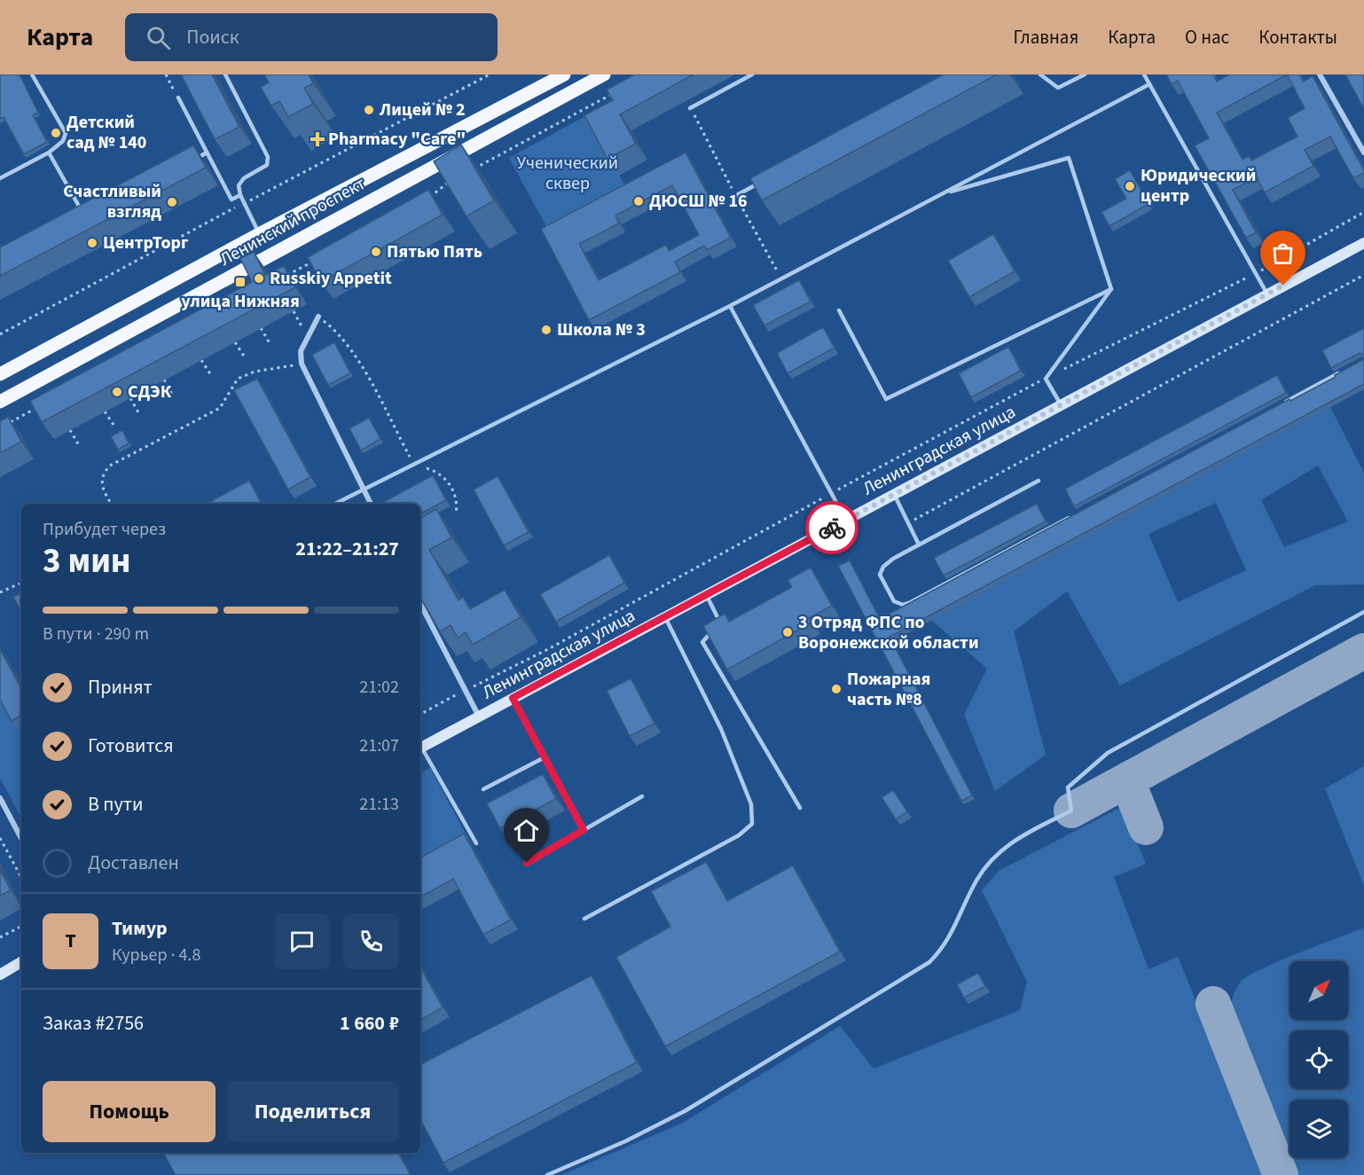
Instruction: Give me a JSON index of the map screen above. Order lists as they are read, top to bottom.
{
  "streets": {
    "main road": ["Ленинский проспект", "Ленинградская улица"]
  },
  "parks": ["Ученический сквер"],
  "places": {
    "other": [
      "Лицей № 2",
      "Детский сад № 140",
      "Юридический центр",
      "ДЮСШ № 16",
      "Счастливый взгляд",
      "ЦентрТорг",
      "Пятью Пять",
      "Russkiy Appetit",
      "Школа № 3",
      "СДЭК",
      "3 Отряд ФПС по Воронежской области",
      "Пожарная часть №8"
    ],
    "health": ["Pharmacy \"Care\""],
    "transit": ["улица Нижняя"]
  },
  "north": "top right",
  "page": {
    "header": "Карта",
    "search": "Поиск",
    "nav": [
      "Главная",
      "Карта",
      "О нас",
      "Контакты"
    ],
    "heading": ["3 мин", "Прибудет через", "21:22–21:27"],
    "panel": [
      "Тимур",
      "Курьер · 4.8",
      "Заказ #2756",
      "1 660 ₽"
    ],
    "bar": "В пути · 290 m",
    "list": [
      ["Принят", "21:02"],
      ["Готовится", "21:07"],
      ["В пути", "21:13"],
      "Доставлен"
    ],
    "round": "Т",
    "buttons": ["Помощь", "Поделиться"]
  }
}
